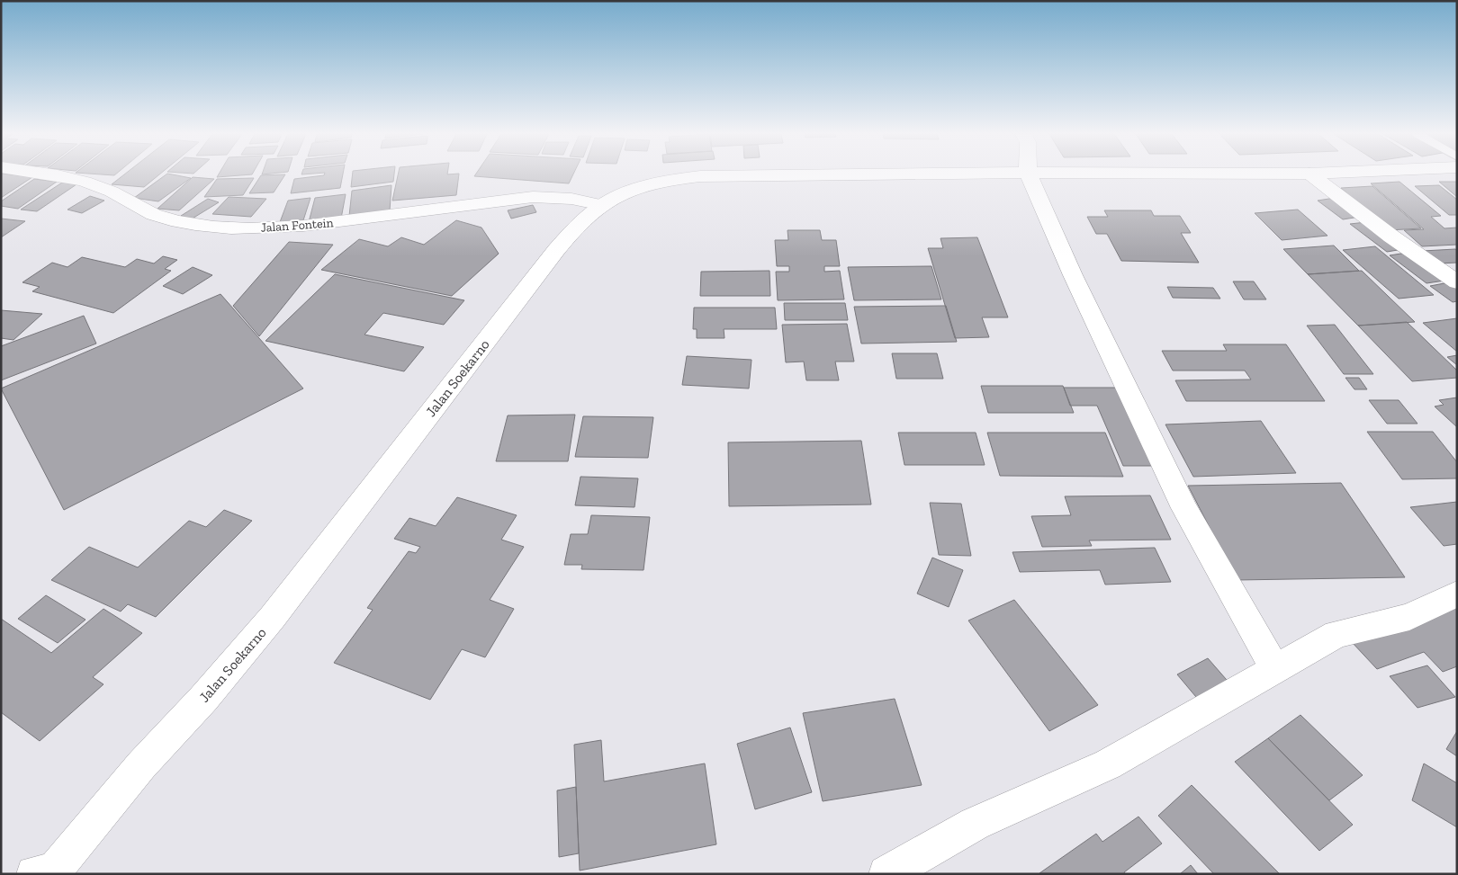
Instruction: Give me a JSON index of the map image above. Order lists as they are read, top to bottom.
{
  "streets": {
    "main road": ["Jalan Fontein", "Jalan Soekarno"]
  },
  "crossings": [
    ["Jalan Fontein", "Jalan Soekarno"]
  ]
}
